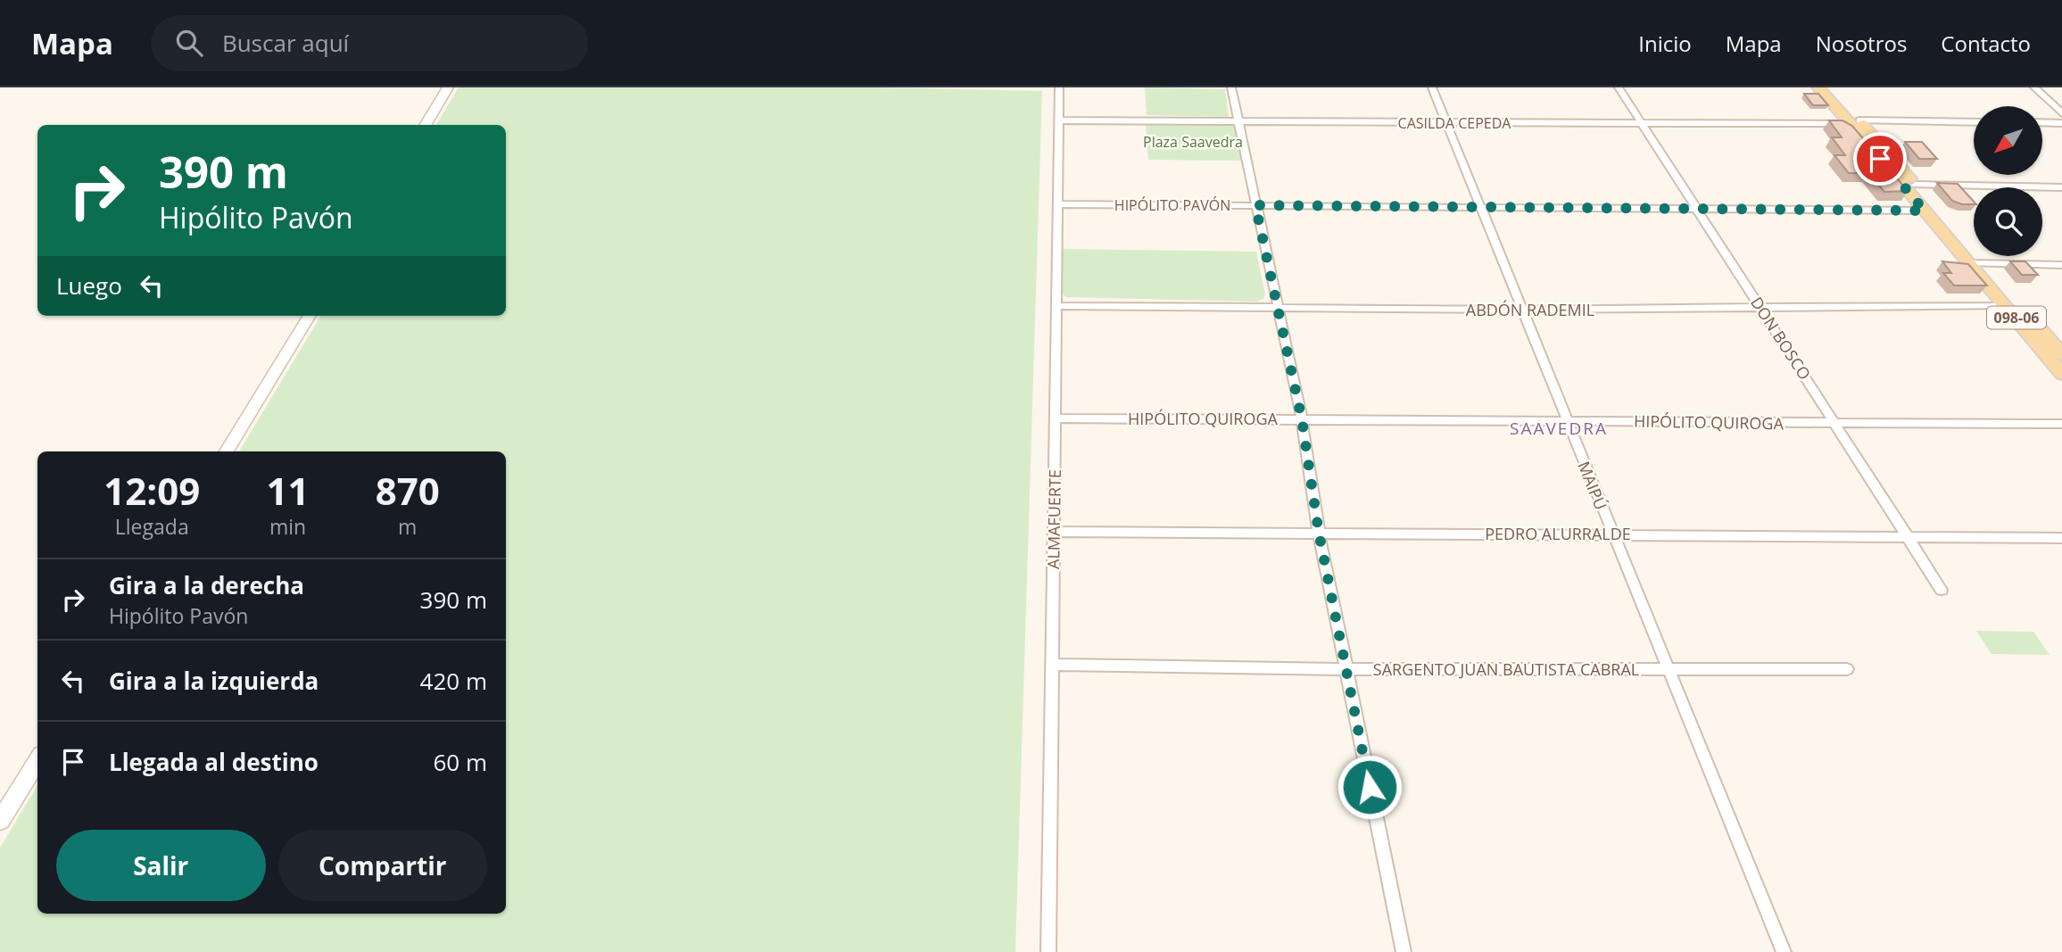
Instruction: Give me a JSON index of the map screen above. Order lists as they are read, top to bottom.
{
  "streets": {
    "main road": ["098-06"],
    "street": [
      "CASILDA CEPEDA",
      "HIPÓLITO PAVÓN",
      "ABDÓN RADEMIL",
      "DON BOSCO",
      "HIPÓLITO QUIROGA",
      "MAIPÚ",
      "ALMAFUERTE",
      "PEDRO ALURRALDE",
      "SARGENTO JUAN BAUTISTA CABRAL"
    ]
  },
  "crossings": [
    ["CASILDA CEPEDA", "098-06"],
    ["CASILDA CEPEDA", "DON BOSCO"],
    ["CASILDA CEPEDA", "MAIPÚ"],
    ["CASILDA CEPEDA", "ALMAFUERTE"],
    ["HIPÓLITO PAVÓN", "098-06"],
    ["HIPÓLITO PAVÓN", "DON BOSCO"],
    ["HIPÓLITO PAVÓN", "MAIPÚ"],
    ["HIPÓLITO PAVÓN", "ALMAFUERTE"],
    ["ABDÓN RADEMIL", "098-06"],
    ["ABDÓN RADEMIL", "DON BOSCO"],
    ["ABDÓN RADEMIL", "MAIPÚ"],
    ["ABDÓN RADEMIL", "ALMAFUERTE"],
    ["DON BOSCO", "HIPÓLITO QUIROGA"],
    ["DON BOSCO", "PEDRO ALURRALDE"],
    ["HIPÓLITO QUIROGA", "MAIPÚ"],
    ["HIPÓLITO QUIROGA", "ALMAFUERTE"],
    ["MAIPÚ", "PEDRO ALURRALDE"],
    ["MAIPÚ", "SARGENTO JUAN BAUTISTA CABRAL"],
    ["ALMAFUERTE", "PEDRO ALURRALDE"],
    ["ALMAFUERTE", "SARGENTO JUAN BAUTISTA CABRAL"]
  ],
  "districts": ["SAAVEDRA"],
  "parks": ["Plaza Saavedra"],
  "north": "bottom left",
  "page": {
    "header": "Mapa",
    "search": "Buscar aquí",
    "nav": [
      "Inicio",
      "Mapa",
      "Nosotros",
      "Contacto"
    ],
    "turn": ["390 m", "Hipólito Pavón"],
    "then": "Luego",
    "eta": [
      "12:09",
      "Llegada",
      "11",
      "min",
      "870",
      "m"
    ],
    "list": [
      {
        "name": "Gira a la derecha",
        "note": "Hipólito Pavón",
        "value": "390 m"
      },
      {
        "name": "Gira a la izquierda",
        "value": "420 m"
      },
      {
        "name": "Llegada al destino",
        "value": "60 m"
      }
    ],
    "buttons": ["Salir", "Compartir"]
  }
}
